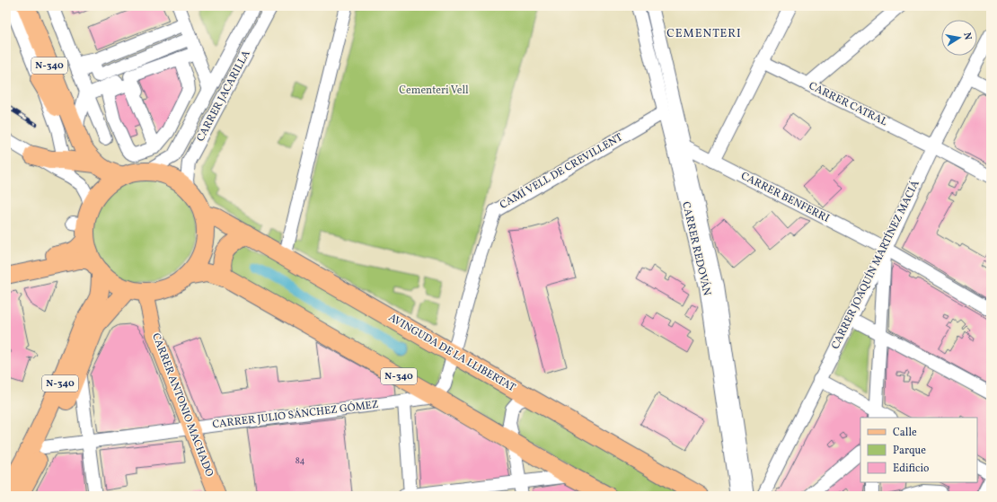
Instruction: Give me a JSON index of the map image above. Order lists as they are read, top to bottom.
{
  "streets": {
    "highway": ["N-340", "AVINGUDA DE LA LLIBERTAT"],
    "main road": ["CARRER ANTONIO MACHADO"],
    "street": [
      "CARRER JACARILLA",
      "CARRER CATRAL",
      "CAMÍ VELL DE CREVILLENT",
      "CARRER BENFERRI",
      "CARRER REDOVÁN",
      "CARRER JOAQUÍN MARTÍNEZ MACIÁ",
      "CARRER JULIO SÁNCHEZ GÓMEZ"
    ]
  },
  "crossings": [
    ["N-340", "CARRER JACARILLA"],
    ["N-340", "AVINGUDA DE LA LLIBERTAT"],
    ["N-340", "CARRER ANTONIO MACHADO"],
    ["N-340", "CARRER JULIO SÁNCHEZ GÓMEZ"],
    ["CARRER JACARILLA", "AVINGUDA DE LA LLIBERTAT"],
    ["CARRER JACARILLA", "CARRER ANTONIO MACHADO"],
    ["CARRER CATRAL", "CARRER JOAQUÍN MARTÍNEZ MACIÁ"],
    ["CAMÍ VELL DE CREVILLENT", "CARRER REDOVÁN"],
    ["CAMÍ VELL DE CREVILLENT", "AVINGUDA DE LA LLIBERTAT"],
    ["CARRER BENFERRI", "CARRER REDOVÁN"],
    ["CARRER BENFERRI", "CARRER JOAQUÍN MARTÍNEZ MACIÁ"],
    ["AVINGUDA DE LA LLIBERTAT", "CARRER ANTONIO MACHADO"],
    ["CARRER ANTONIO MACHADO", "CARRER JULIO SÁNCHEZ GÓMEZ"]
  ],
  "districts": ["CEMENTERI"],
  "parks": ["Cementeri Vell"],
  "house_numbers": ["84"],
  "legend": ["Calle", "Parque", "Edificio"],
  "north": "right"
}
